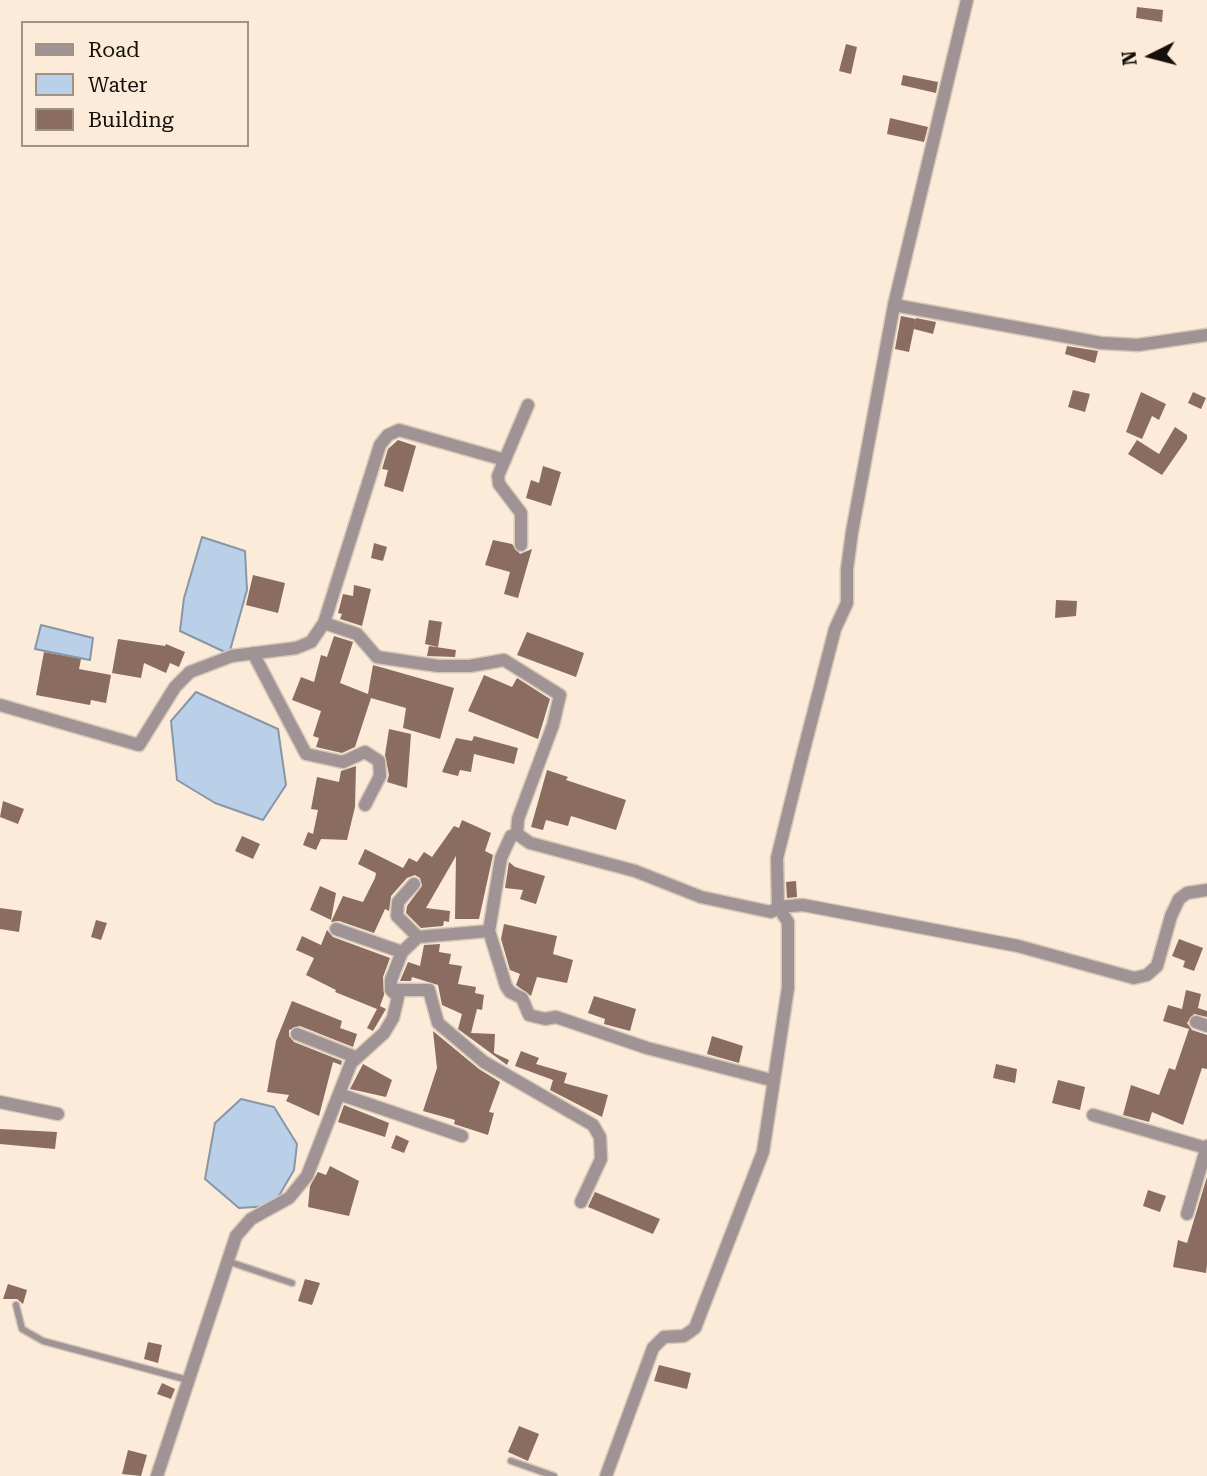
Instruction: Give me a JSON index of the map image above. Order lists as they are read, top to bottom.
{
  "legend": ["Road", "Water", "Building"],
  "north": "left"
}
